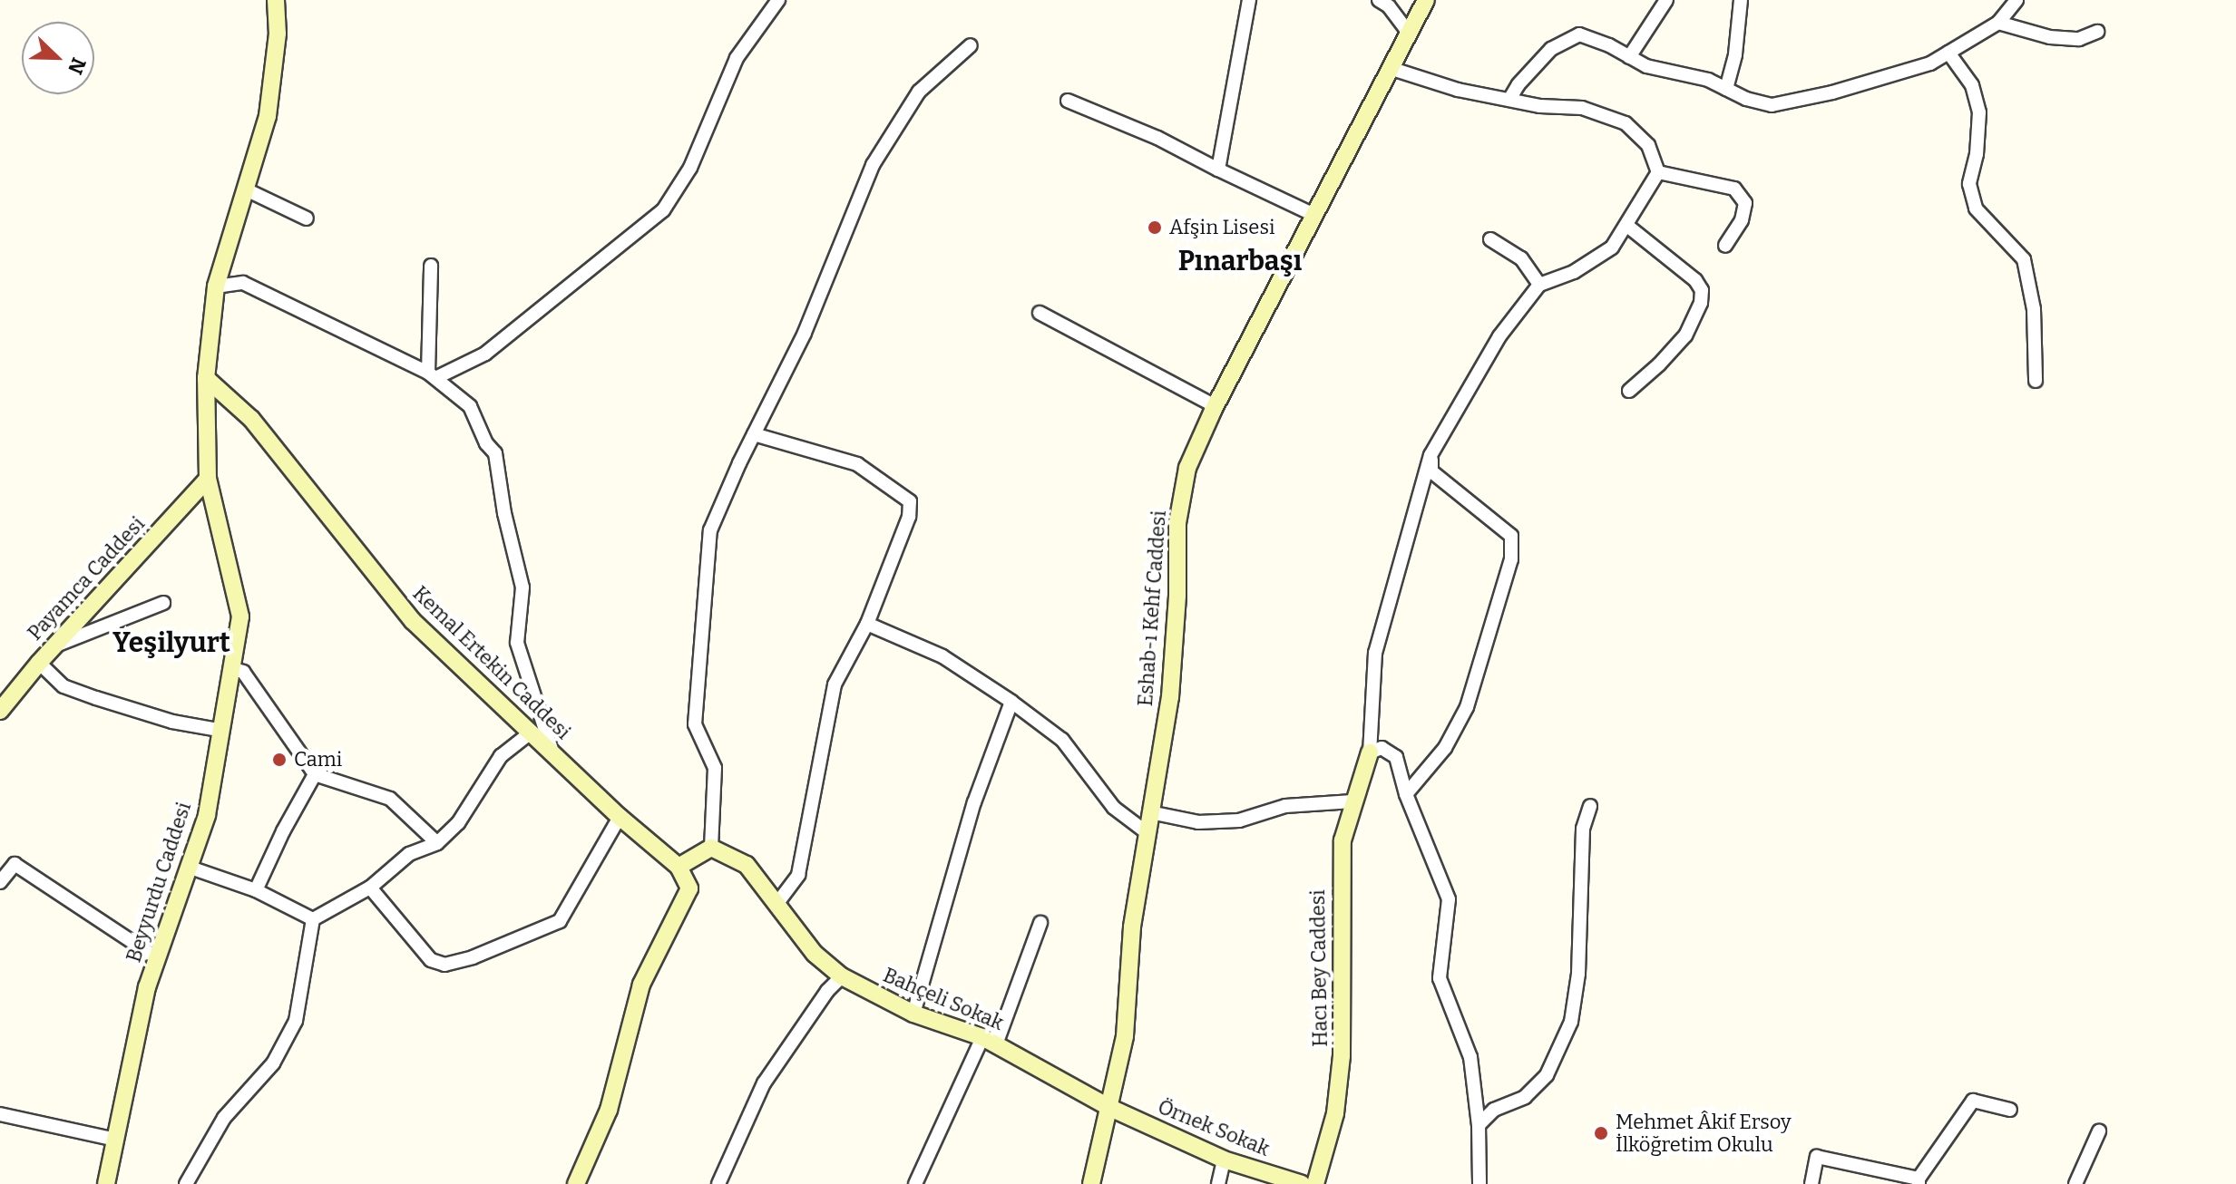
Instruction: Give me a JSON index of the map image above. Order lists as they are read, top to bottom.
{
  "streets": {
    "street": [
      "Payamca Caddesi",
      "Eshab-ı Kehf Caddesi",
      "Kemal Ertekin Caddesi",
      "Beyyurdu Caddesi",
      "Hacı Bey Caddesi",
      "Bahçeli Sokak",
      "Örnek Sokak"
    ]
  },
  "crossings": [
    ["Payamca Caddesi", "Beyyurdu Caddesi"],
    ["Eshab-ı Kehf Caddesi", "Bahçeli Sokak"],
    ["Eshab-ı Kehf Caddesi", "Örnek Sokak"],
    ["Kemal Ertekin Caddesi", "Beyyurdu Caddesi"],
    ["Bahçeli Sokak", "Örnek Sokak"]
  ],
  "districts": ["Pınarbaşı", "Yeşilyurt"],
  "places": ["Afşin Lisesi", "Cami", "Mehmet Âkif Ersoy İlköğretim Okulu"],
  "north": "bottom right"
}
